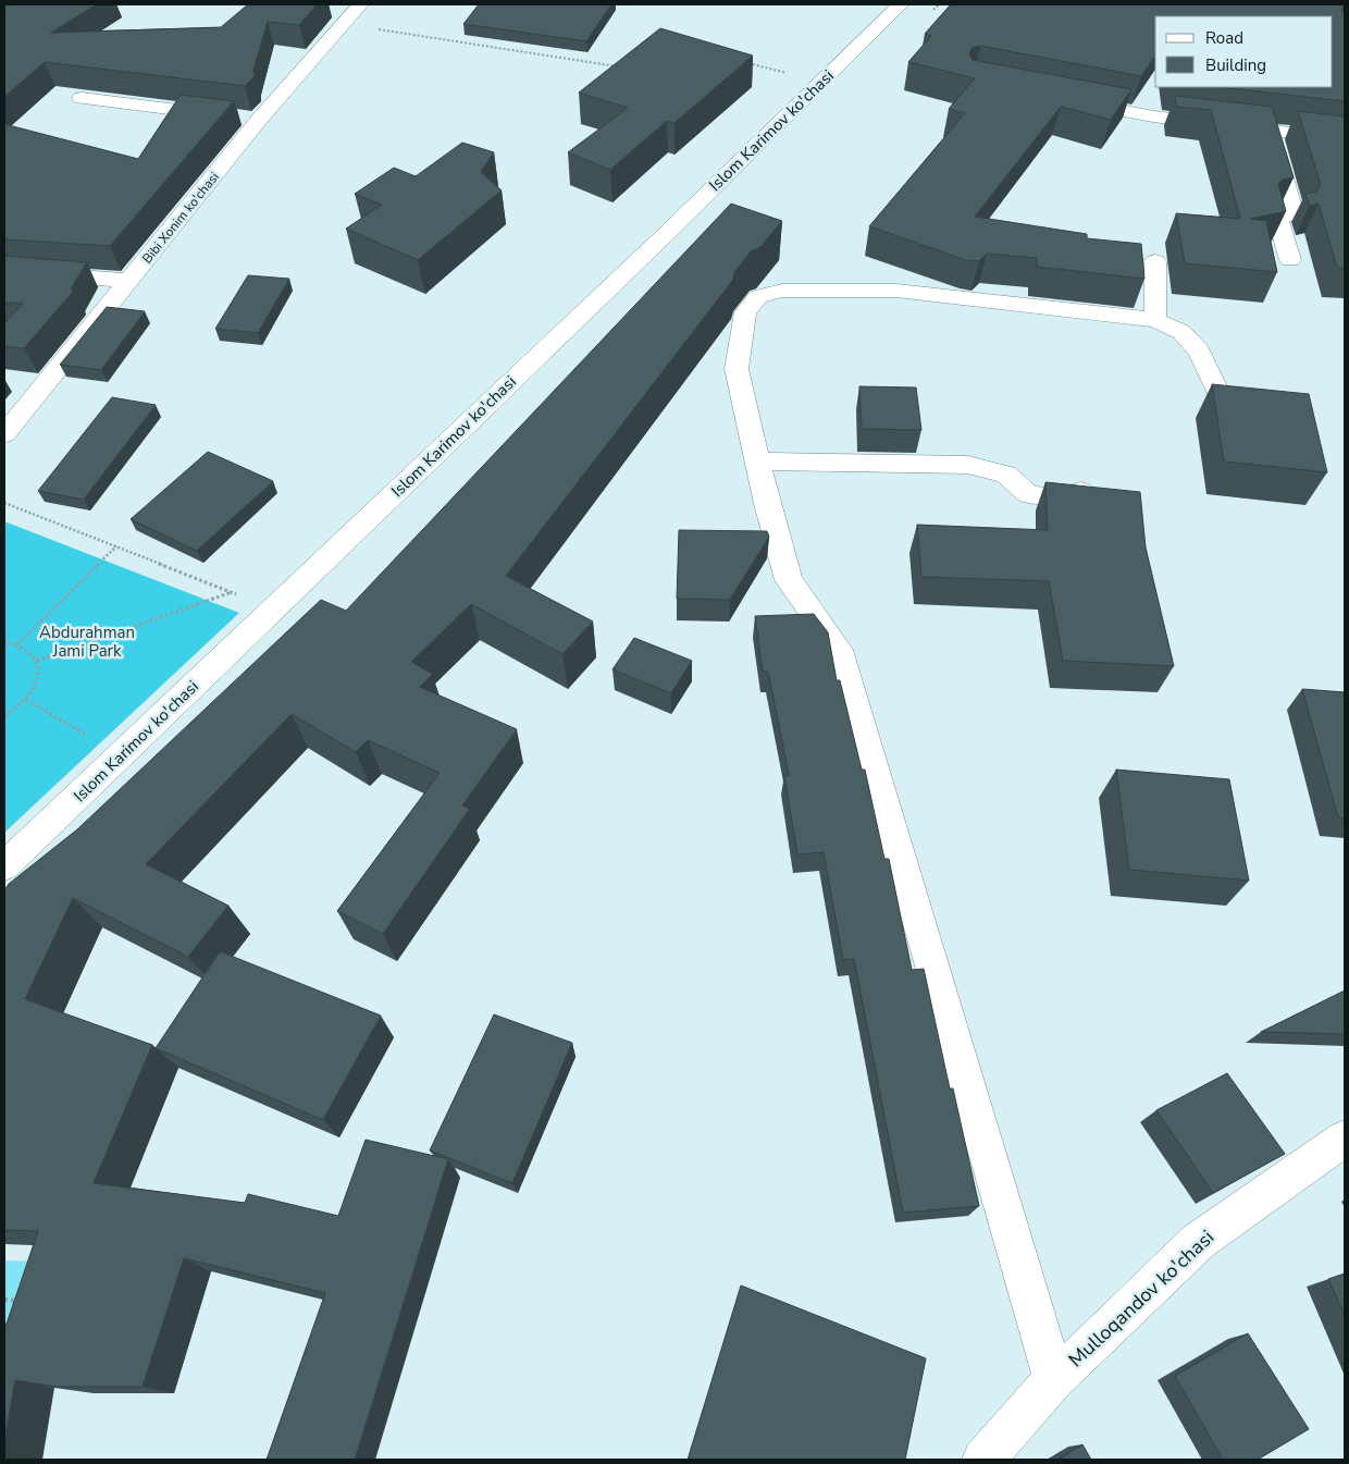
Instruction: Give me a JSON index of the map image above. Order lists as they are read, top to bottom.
{
  "streets": {
    "street": ["Islom Karimov ko'chasi", "Bibi Xonim ko'chasi", "Mulloqandov ko'chasi"]
  },
  "parks": ["Abdurahman Jami Park"],
  "legend": ["Road", "Building"]
}
